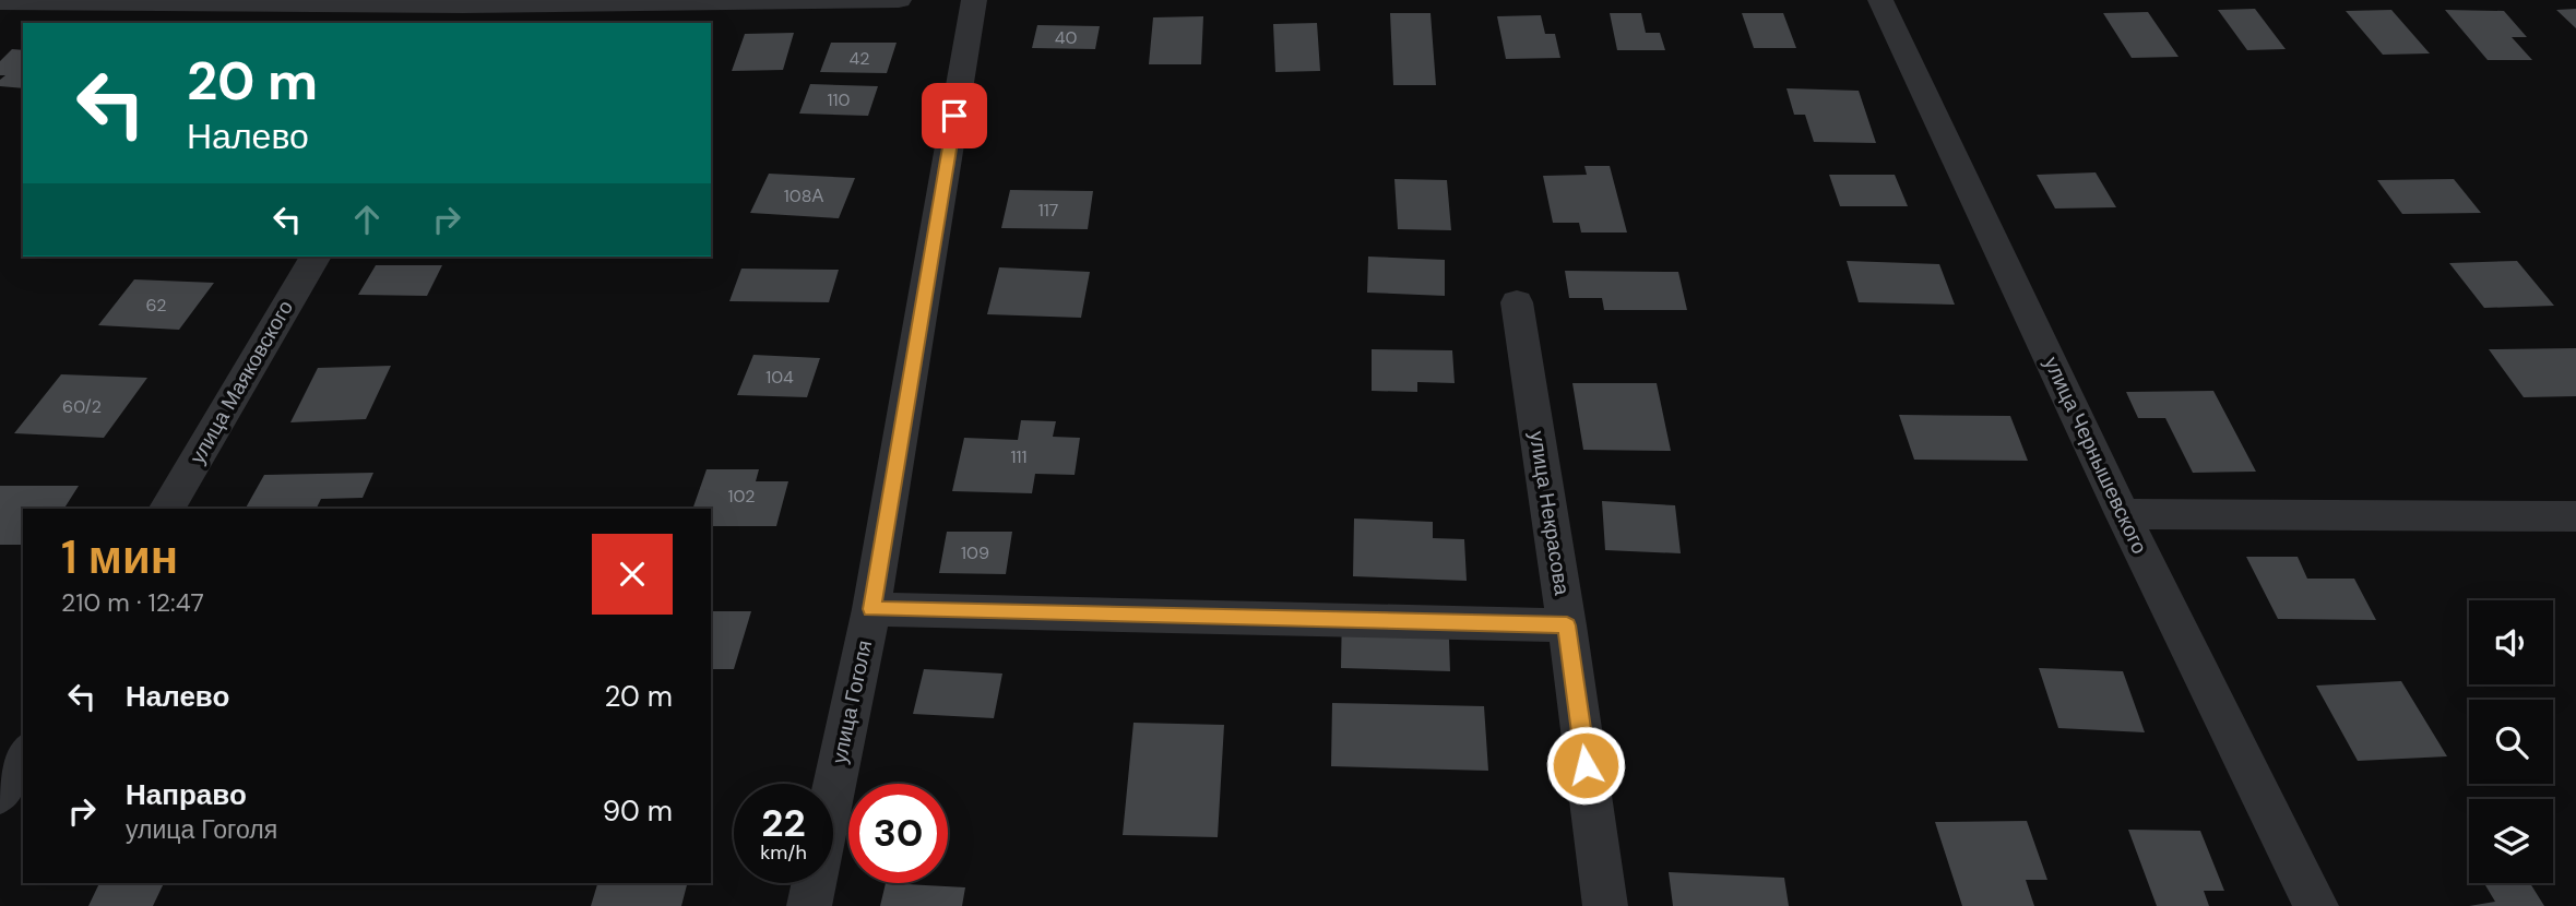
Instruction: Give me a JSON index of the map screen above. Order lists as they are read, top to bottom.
{
  "streets": {
    "street": [
      "улица Маяковского",
      "улица Чернышевского",
      "улица Некрасова",
      "улица Гоголя"
    ]
  },
  "house_numbers": [
    "40",
    "42",
    "110",
    "108А",
    "117",
    "62",
    "104",
    "60/2",
    "111",
    "102",
    "109"
  ],
  "page": {
    "turn": ["20 m", "Налево"],
    "heading": ["1 мин", "210 m · 12:47"],
    "list": [
      {
        "name": "Налево",
        "value": "20 m"
      },
      {
        "name": "Направо",
        "note": "улица Гоголя",
        "value": "90 m"
      }
    ],
    "speed": "22 km/h",
    "limit": "30"
  }
}
